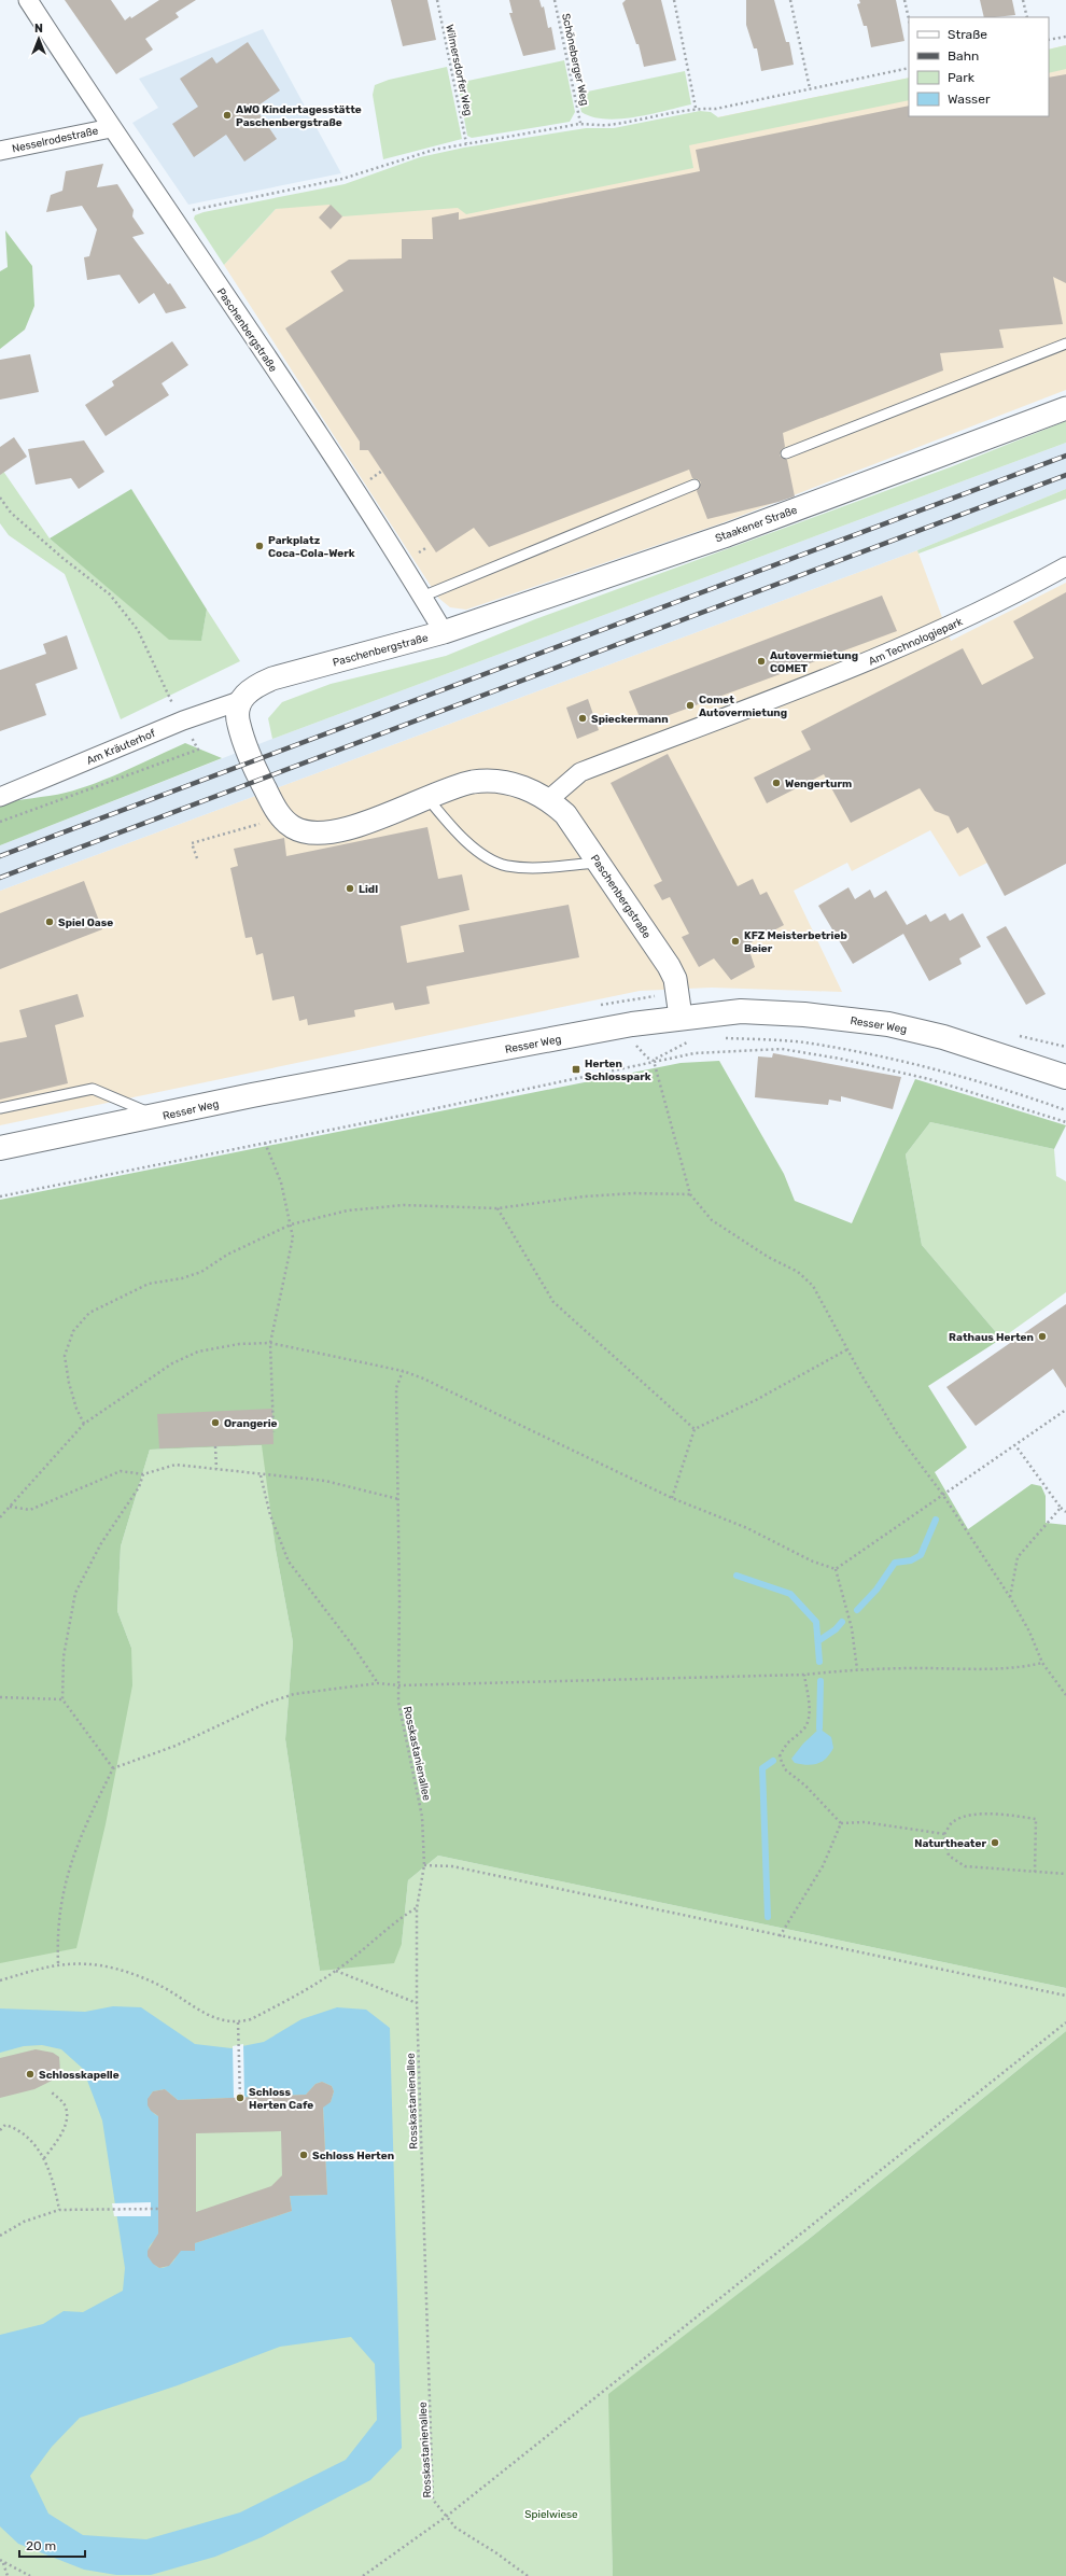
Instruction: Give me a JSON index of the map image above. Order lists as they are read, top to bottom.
{
  "streets": {
    "main road": ["Resser Weg"],
    "street": [
      "Nesselrodestraße",
      "Paschenbergstraße",
      "Staakener Straße",
      "Am Technologiepark",
      "Am Kräuterhof"
    ],
    "path": ["Schöneberger Weg", "Wilmersdorfer Weg", "Rosskastanienallee"]
  },
  "crossings": [
    ["Nesselrodestraße", "Paschenbergstraße"],
    ["Paschenbergstraße", "Staakener Straße"],
    ["Paschenbergstraße", "Am Technologiepark"],
    ["Paschenbergstraße", "Am Kräuterhof"],
    ["Paschenbergstraße", "Resser Weg"]
  ],
  "parks": ["Spielwiese"],
  "places": {
    "other": [
      "AWO Kindertagesstätte Paschenbergstraße",
      "Parkplatz Coca-Cola-Werk",
      "Autovermietung COMET",
      "Comet Autovermietung",
      "Spieckermann",
      "Wengerturm",
      "Lidl",
      "Spiel Oase",
      "KFZ Meisterbetrieb Beier",
      "Rathaus Herten",
      "Orangerie",
      "Naturtheater",
      "Schlosskapelle",
      "Schloss Herten Cafe",
      "Schloss Herten"
    ],
    "transit": ["Herten Schlosspark"]
  },
  "legend": [
    "Straße",
    "Bahn",
    "Park",
    "Wasser"
  ],
  "scale_bar": "20 m",
  "north": "top"
}
